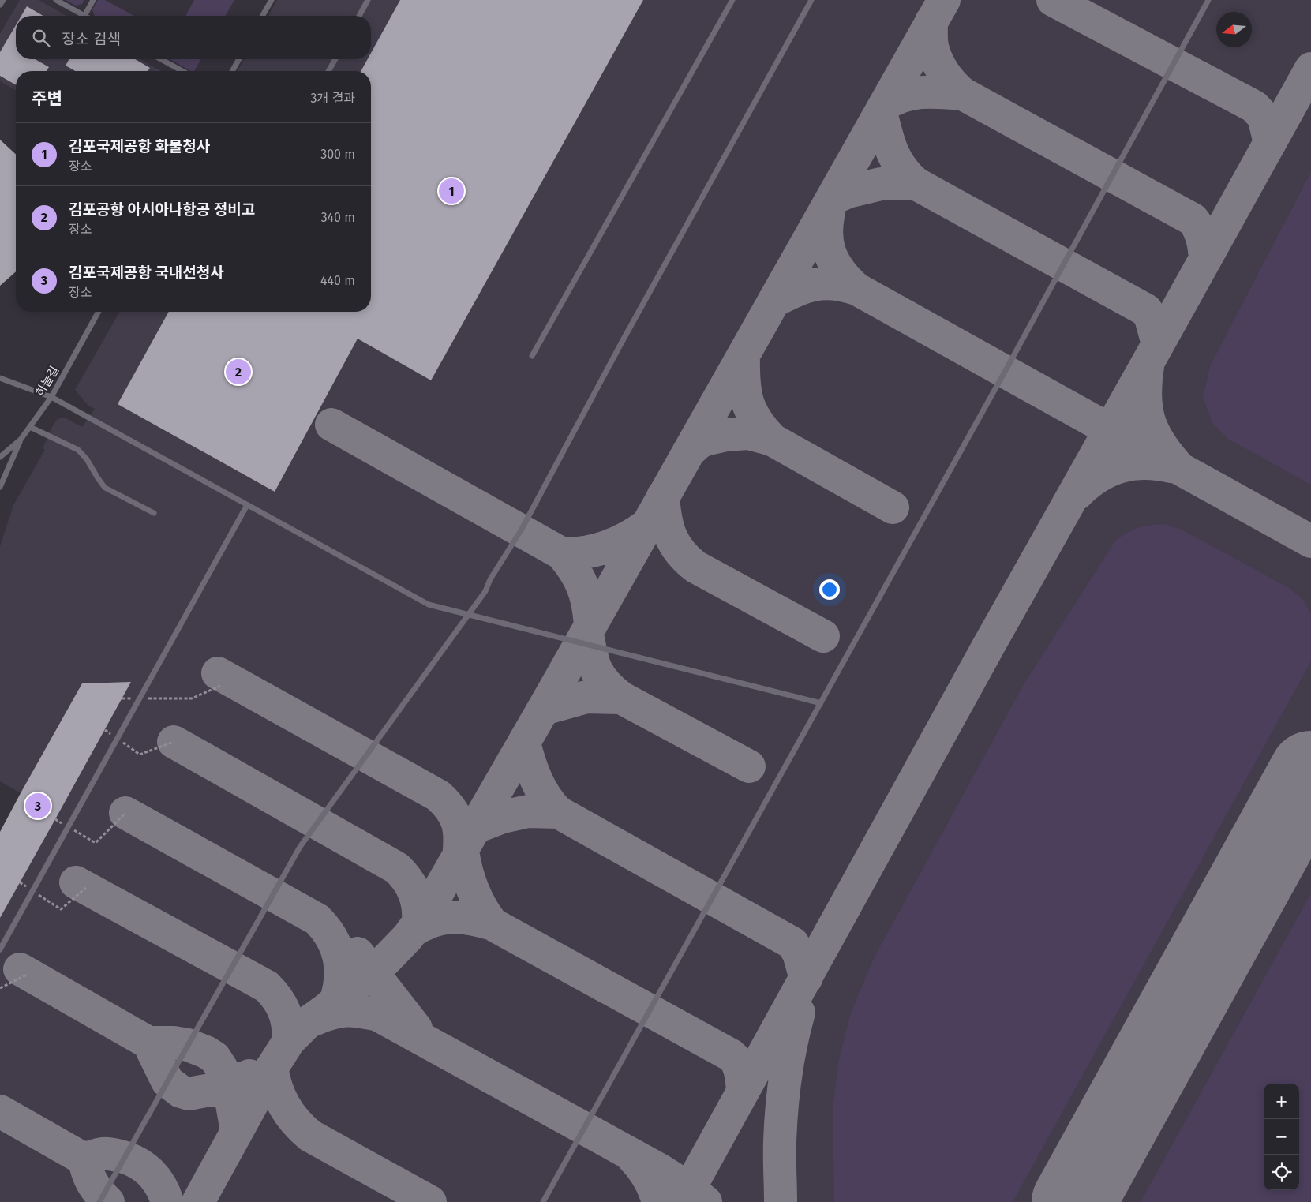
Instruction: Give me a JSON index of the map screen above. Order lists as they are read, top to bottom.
{
  "streets": {
    "lane": ["하늘길"]
  },
  "north": "left",
  "page": {
    "search": "장소 검색",
    "heading": ["주변", "3개 결과"],
    "list": [
      {
        "mark": "1",
        "name": "김포국제공항 화물청사",
        "note": "장소",
        "value": "300 m"
      },
      {
        "mark": "2",
        "name": "김포공항 아시아나항공 정비고",
        "note": "장소",
        "value": "340 m"
      },
      {
        "mark": "3",
        "name": "김포국제공항 국내선청사",
        "note": "장소",
        "value": "440 m"
      }
    ],
    "pins": ["1", "2", "3"],
    "map_buttons": ["+", "−"]
  }
}
